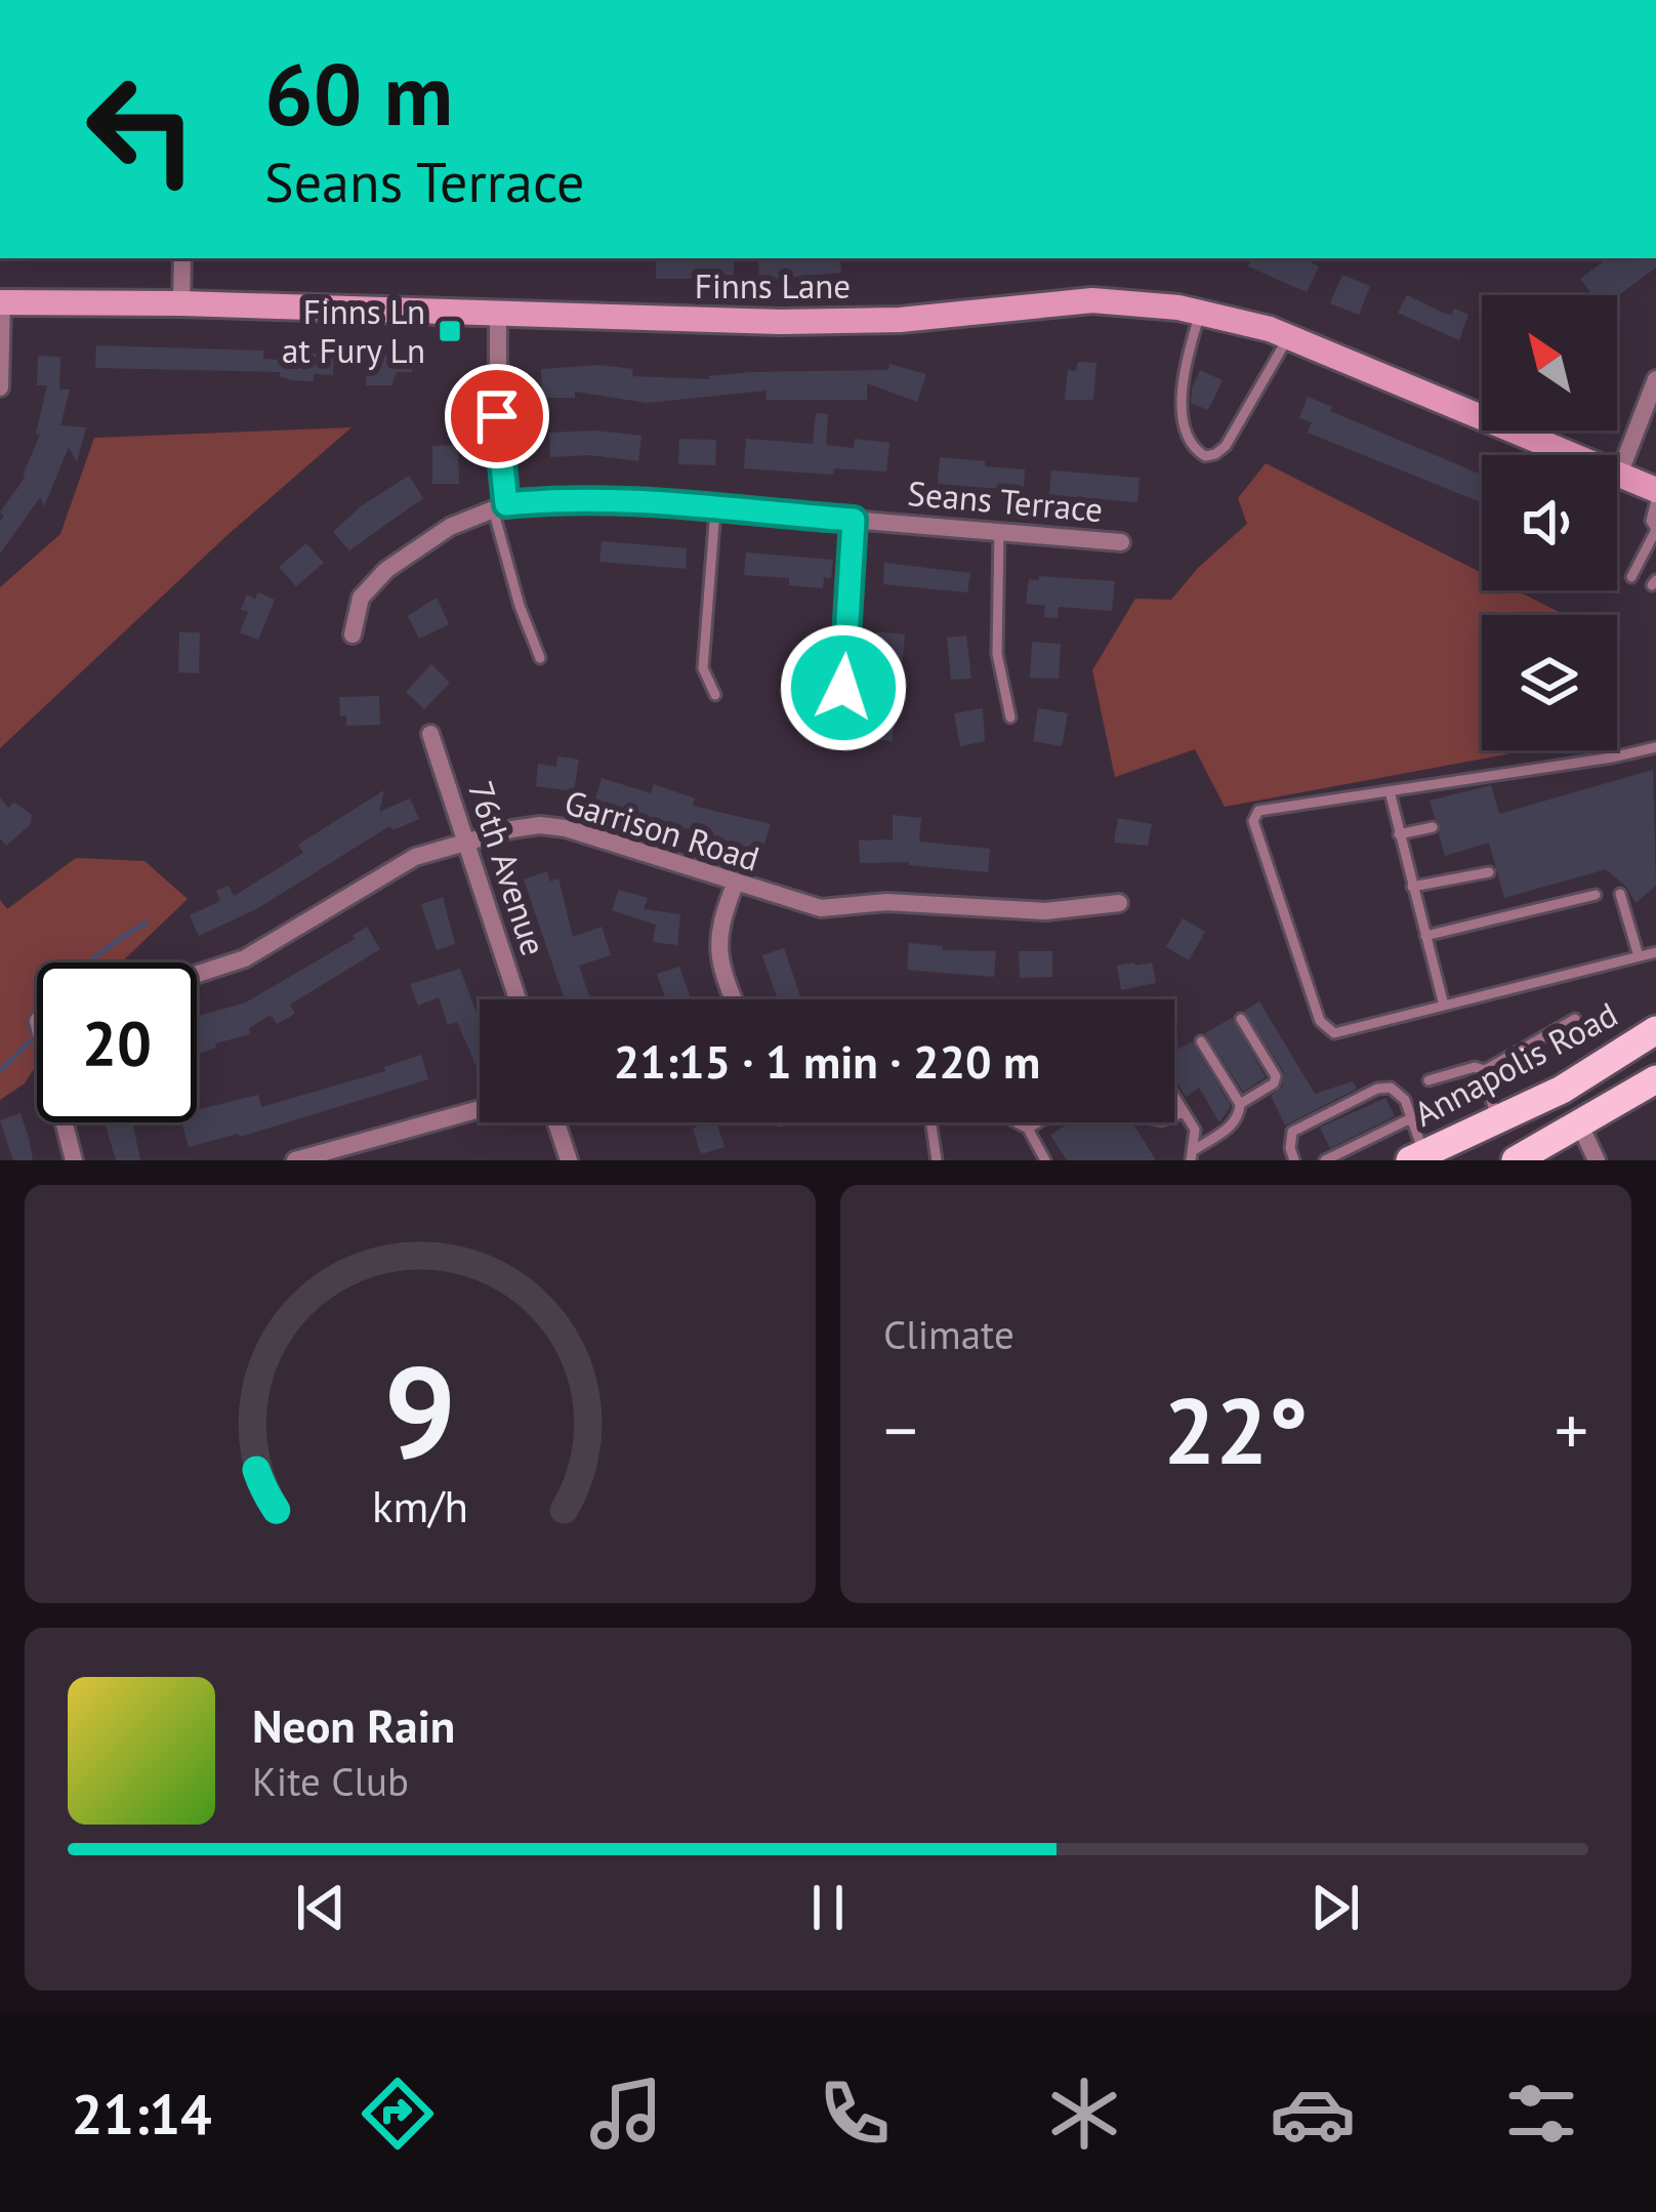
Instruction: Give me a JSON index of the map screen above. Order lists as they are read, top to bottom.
{
  "streets": {
    "main road": ["Annapolis Road"],
    "street": [
      "Finns Lane",
      "Seans Terrace",
      "Garrison Road",
      "76th Avenue"
    ]
  },
  "crossings": [
    ["Garrison Road", "76th Avenue"]
  ],
  "places": {
    "transit": ["Finns Ln at Fury Ln"]
  },
  "north": "top left",
  "page": {
    "turn": ["60 m", "Seans Terrace"],
    "limit": "20",
    "trip": "21:15 · 1 min · 220 m",
    "tile": "Climate",
    "heat": ["−", "22°", "+"],
    "song": ["Neon Rain", "Kite Club"],
    "tabs": "21:14",
    "gauge": ["9", "km/h"]
  }
}
